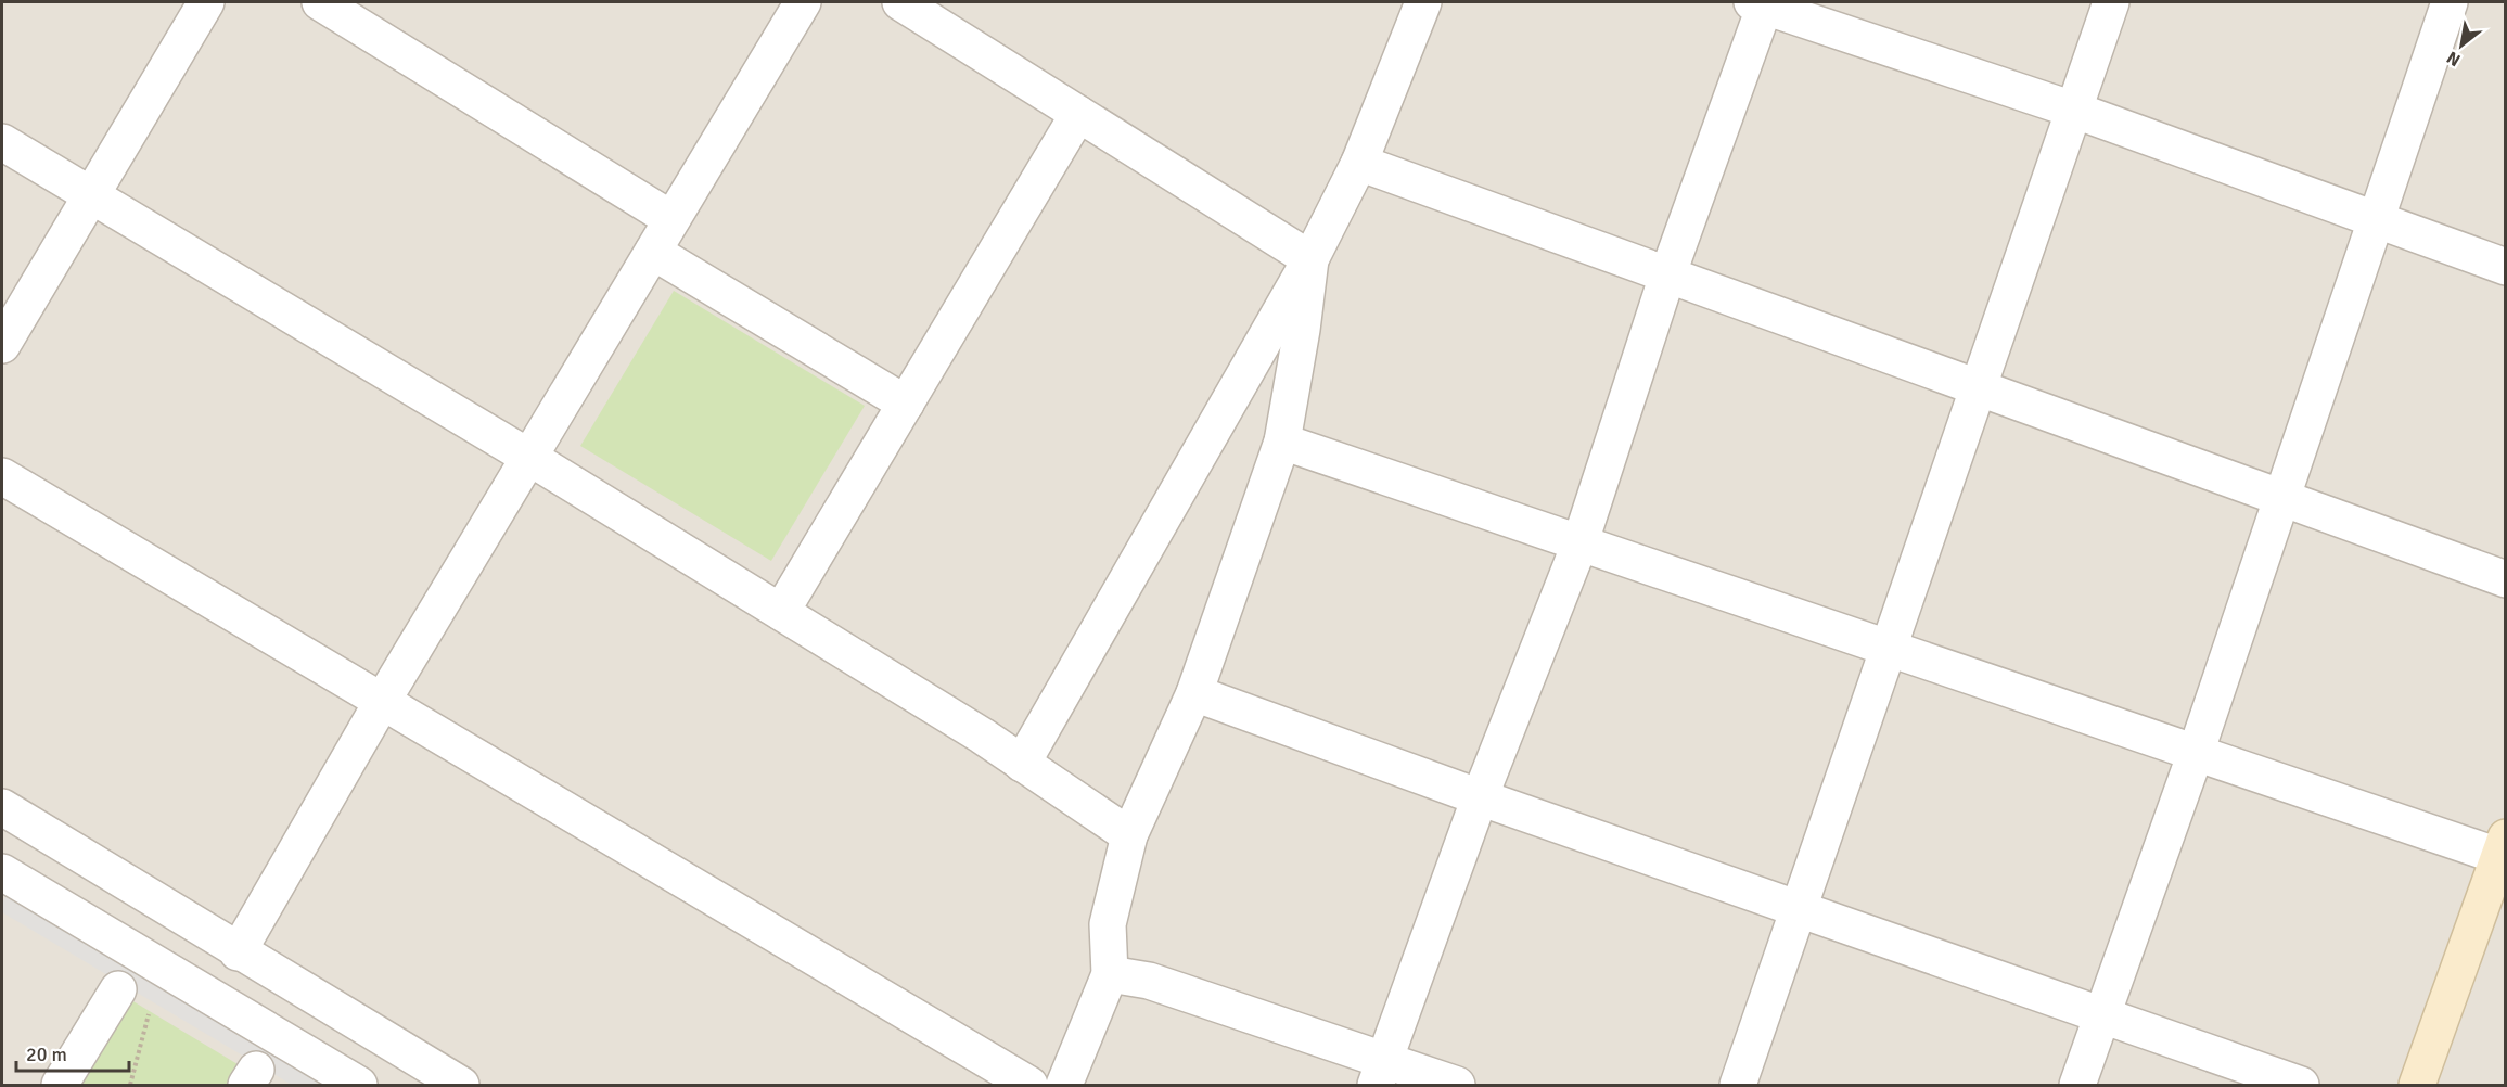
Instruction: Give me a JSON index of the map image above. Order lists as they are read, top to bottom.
{
  "scale_bar": "20 m",
  "north": "bottom left"
}
